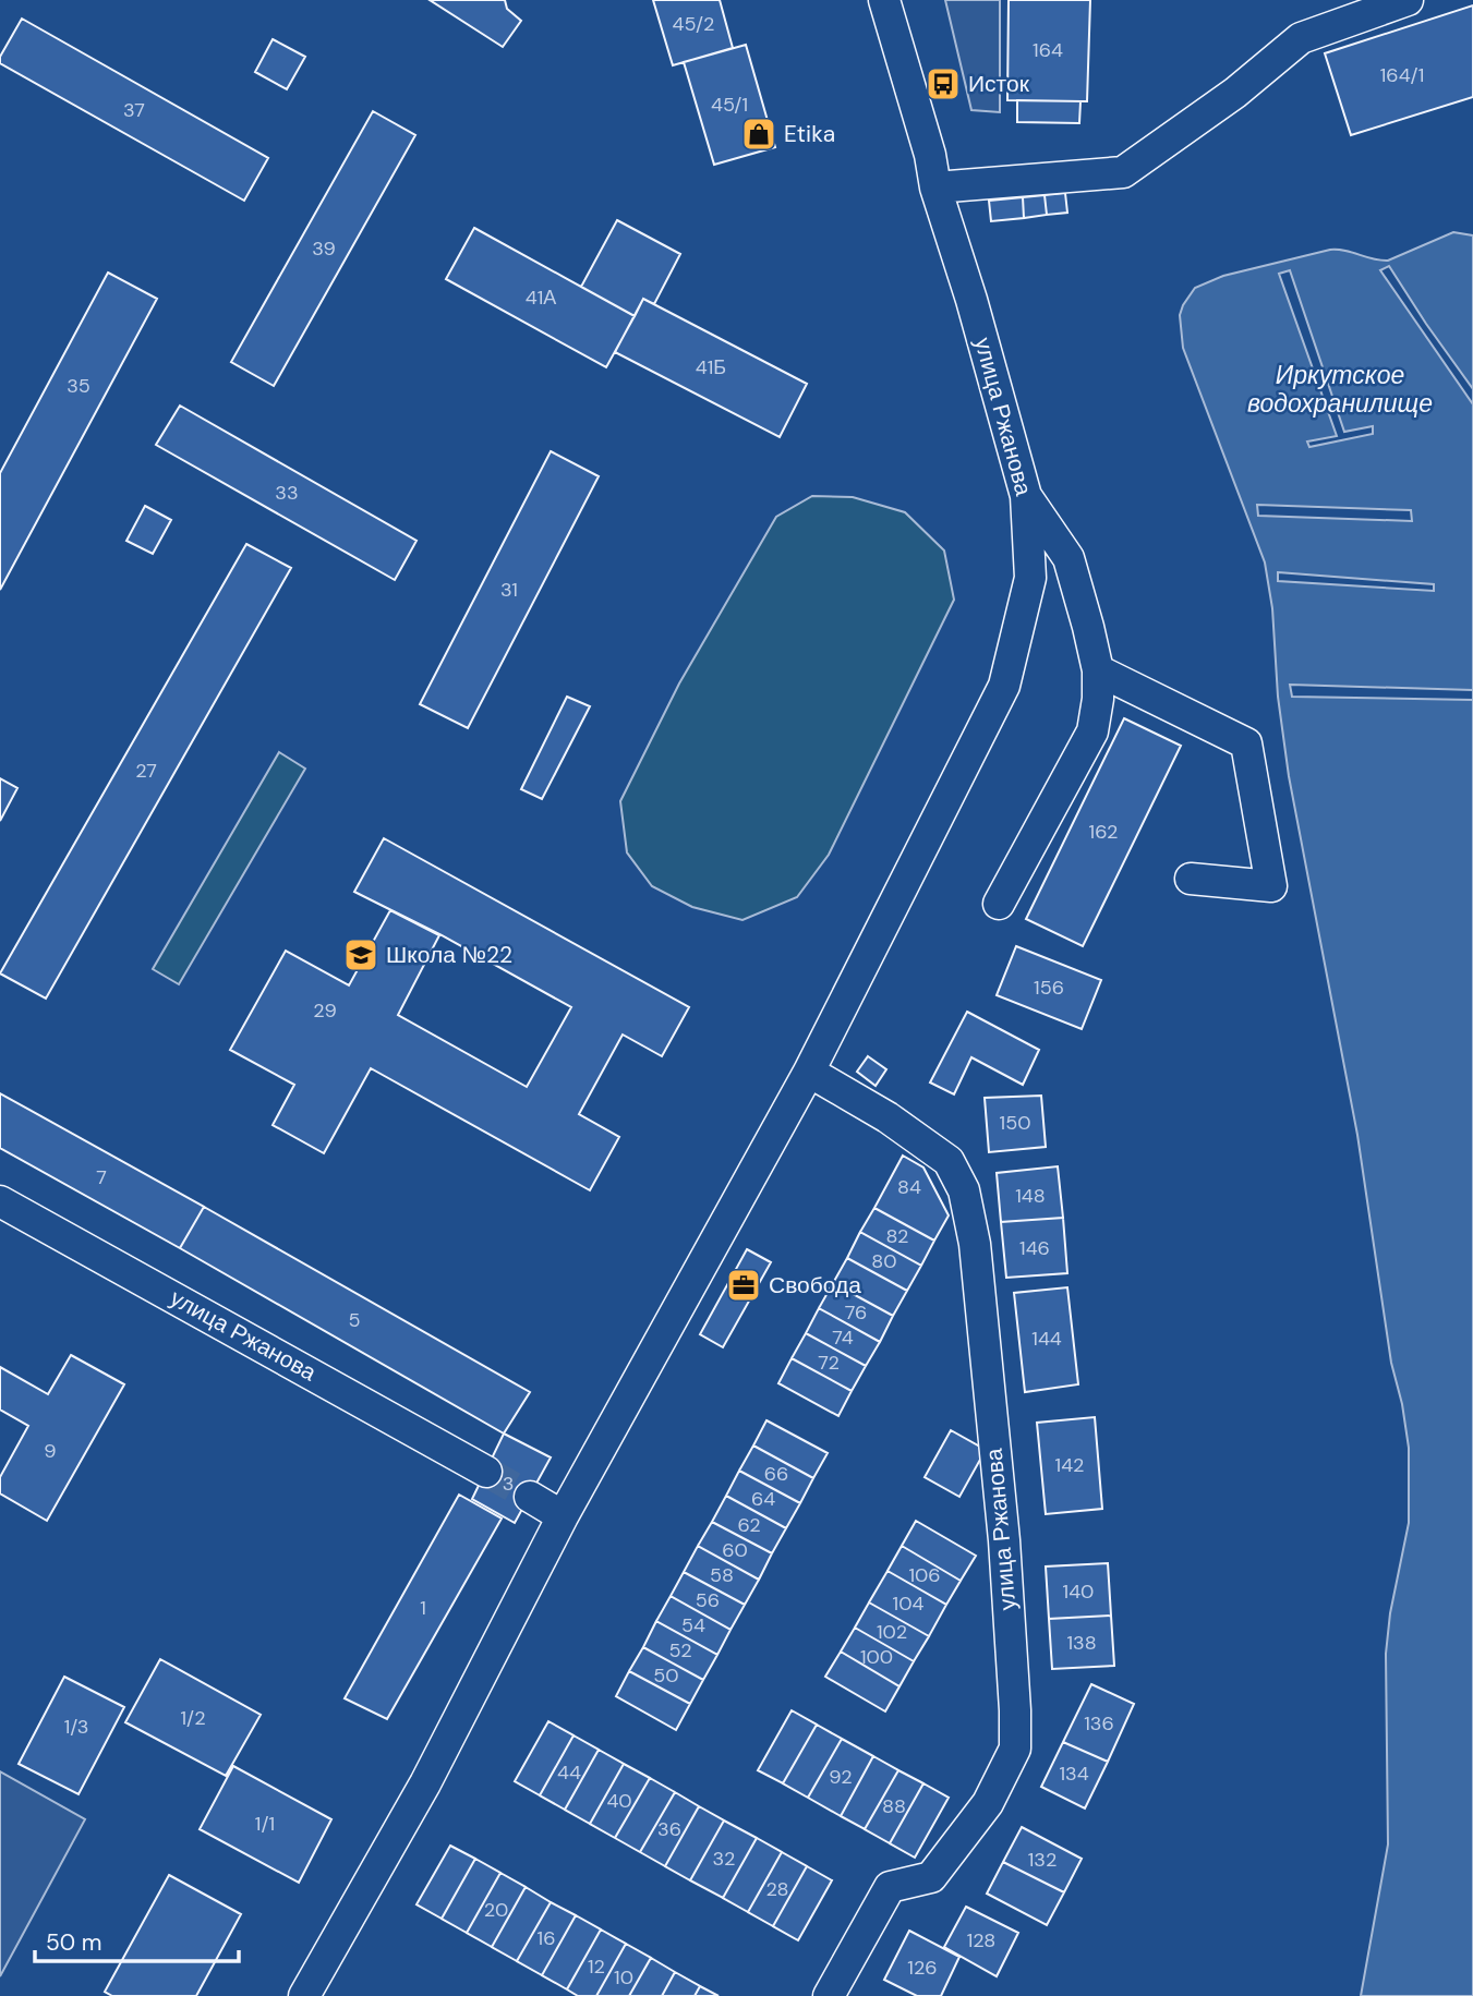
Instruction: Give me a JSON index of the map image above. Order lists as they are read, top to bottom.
{
  "streets": {
    "street": ["улица Ржанова"]
  },
  "water": ["Иркутское водохранилище"],
  "places": {
    "bus stop": ["Исток"],
    "shop": ["Etika"],
    "school or university": ["Школа №22"],
    "office": ["Свобода"]
  },
  "house_numbers": [
    "45/2",
    "164",
    "164/1",
    "45/1",
    "37",
    "39",
    "41А",
    "41Б",
    "35",
    "33",
    "31",
    "27",
    "162",
    "156",
    "29",
    "150",
    "7",
    "84",
    "148",
    "82",
    "146",
    "80",
    "76",
    "5",
    "74",
    "144",
    "72",
    "9",
    "142",
    "66",
    "3",
    "64",
    "62",
    "60",
    "58",
    "106",
    "140",
    "56",
    "104",
    "1",
    "54",
    "102",
    "138",
    "52",
    "100",
    "50",
    "1/2",
    "136",
    "1/3",
    "44",
    "134",
    "92",
    "40",
    "88",
    "1/1",
    "36",
    "32",
    "132",
    "28",
    "20",
    "16",
    "128",
    "12",
    "126",
    "10"
  ],
  "scale_bar": "50 m"
}
